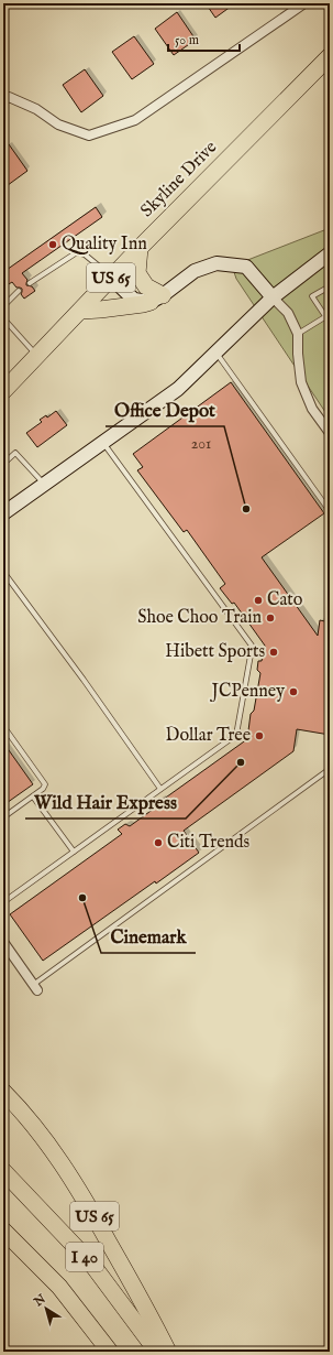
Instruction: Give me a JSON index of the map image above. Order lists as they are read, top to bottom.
{
  "streets": {
    "highway": ["Skyline Drive", "US 65", "I 40"]
  },
  "places": [
    "Quality Inn",
    "Office Depot",
    "Cato",
    "Shoe Choo Train",
    "Hibett Sports",
    "JCPenney",
    "Dollar Tree",
    "Wild Hair Express",
    "Citi Trends",
    "Cinemark"
  ],
  "house_numbers": ["201"],
  "scale_bar": "50 m",
  "north": "top left"
}
